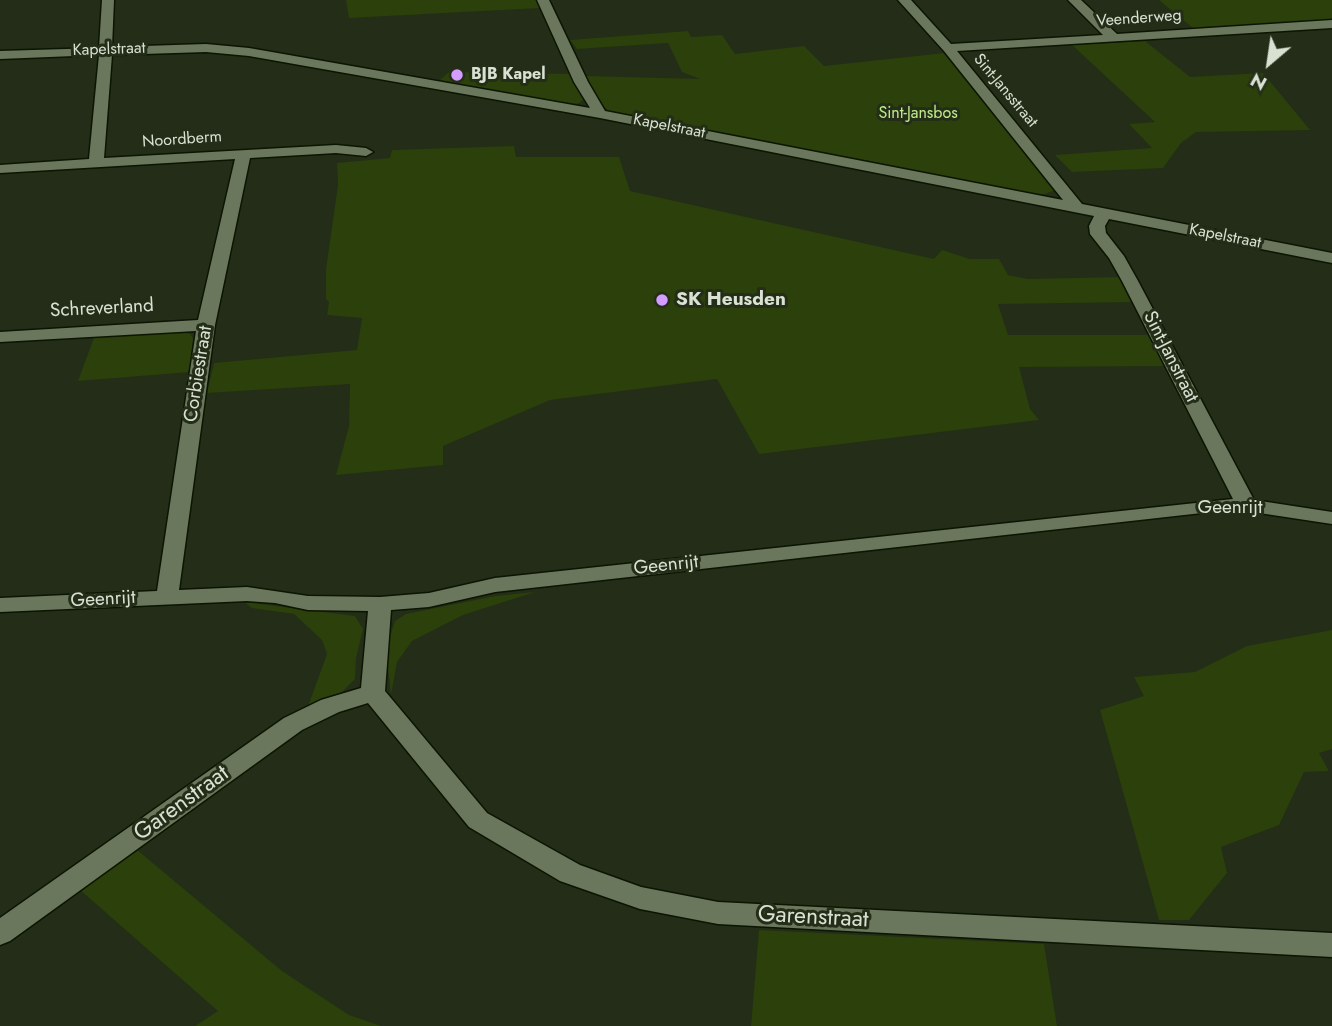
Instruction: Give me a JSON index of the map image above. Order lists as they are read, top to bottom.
{
  "streets": {
    "street": [
      "Veenderweg",
      "Kapelstraat",
      "Sint-Jansstraat",
      "Noordberm",
      "Schreverland",
      "Sint-Janstraat",
      "Corbiestraat",
      "Geenrijt",
      "Garenstraat"
    ]
  },
  "crossings": [
    ["Veenderweg", "Sint-Jansstraat"],
    ["Kapelstraat", "Sint-Jansstraat"],
    ["Kapelstraat", "Sint-Janstraat"],
    ["Noordberm", "Corbiestraat"],
    ["Schreverland", "Corbiestraat"],
    ["Sint-Janstraat", "Geenrijt"],
    ["Corbiestraat", "Geenrijt"]
  ],
  "parks": ["Sint-Jansbos"],
  "places": ["BJB Kapel", "SK Heusden"],
  "north": "bottom left"
}
